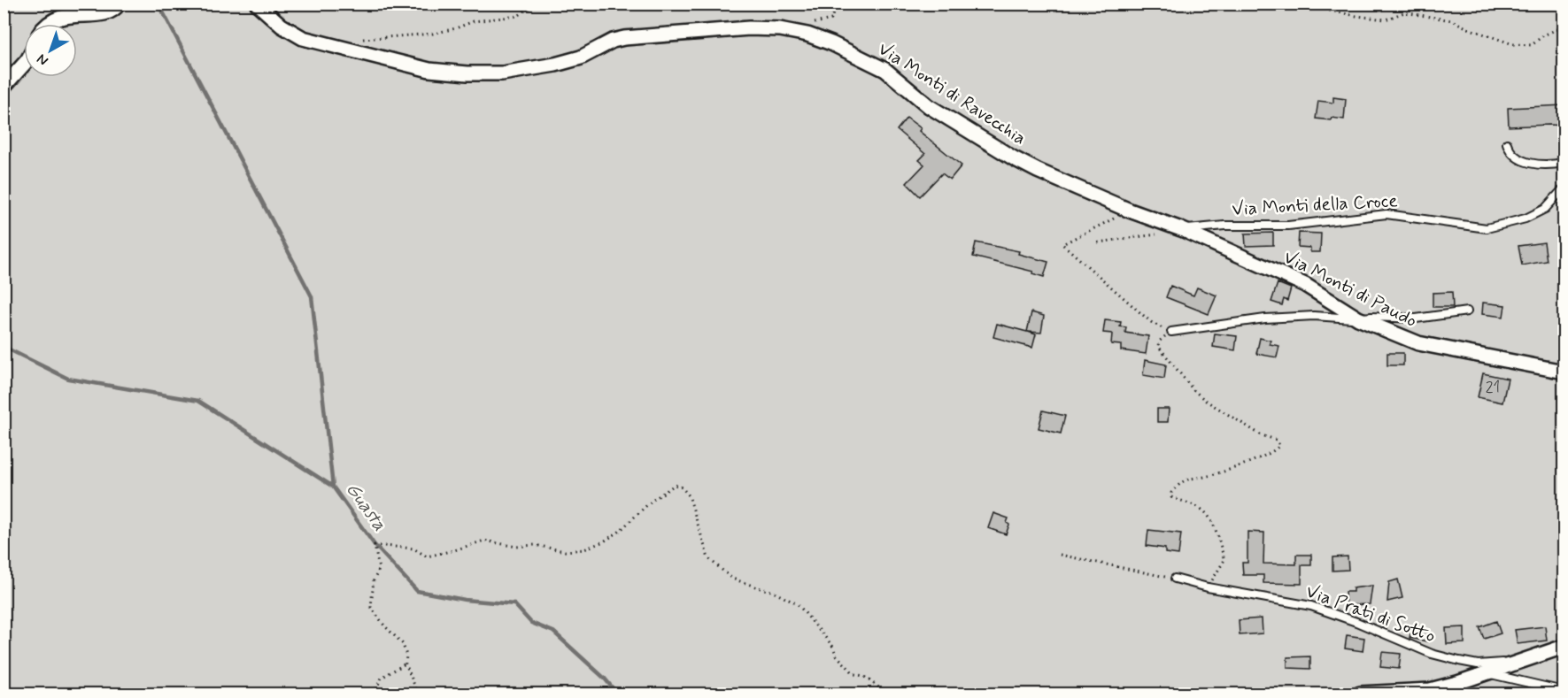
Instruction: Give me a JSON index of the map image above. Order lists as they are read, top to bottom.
{
  "streets": {
    "street": ["Via Monti di Ravecchia", "Via Monti di Paudo"],
    "lane": ["Via Monti della Croce", "Via Prati di Sotto"]
  },
  "crossings": [
    ["Via Monti di Ravecchia", "Via Monti di Paudo"],
    ["Via Monti della Croce", "Via Monti di Paudo"]
  ],
  "water": ["Guasta"],
  "house_numbers": ["21"],
  "north": "bottom left"
}
